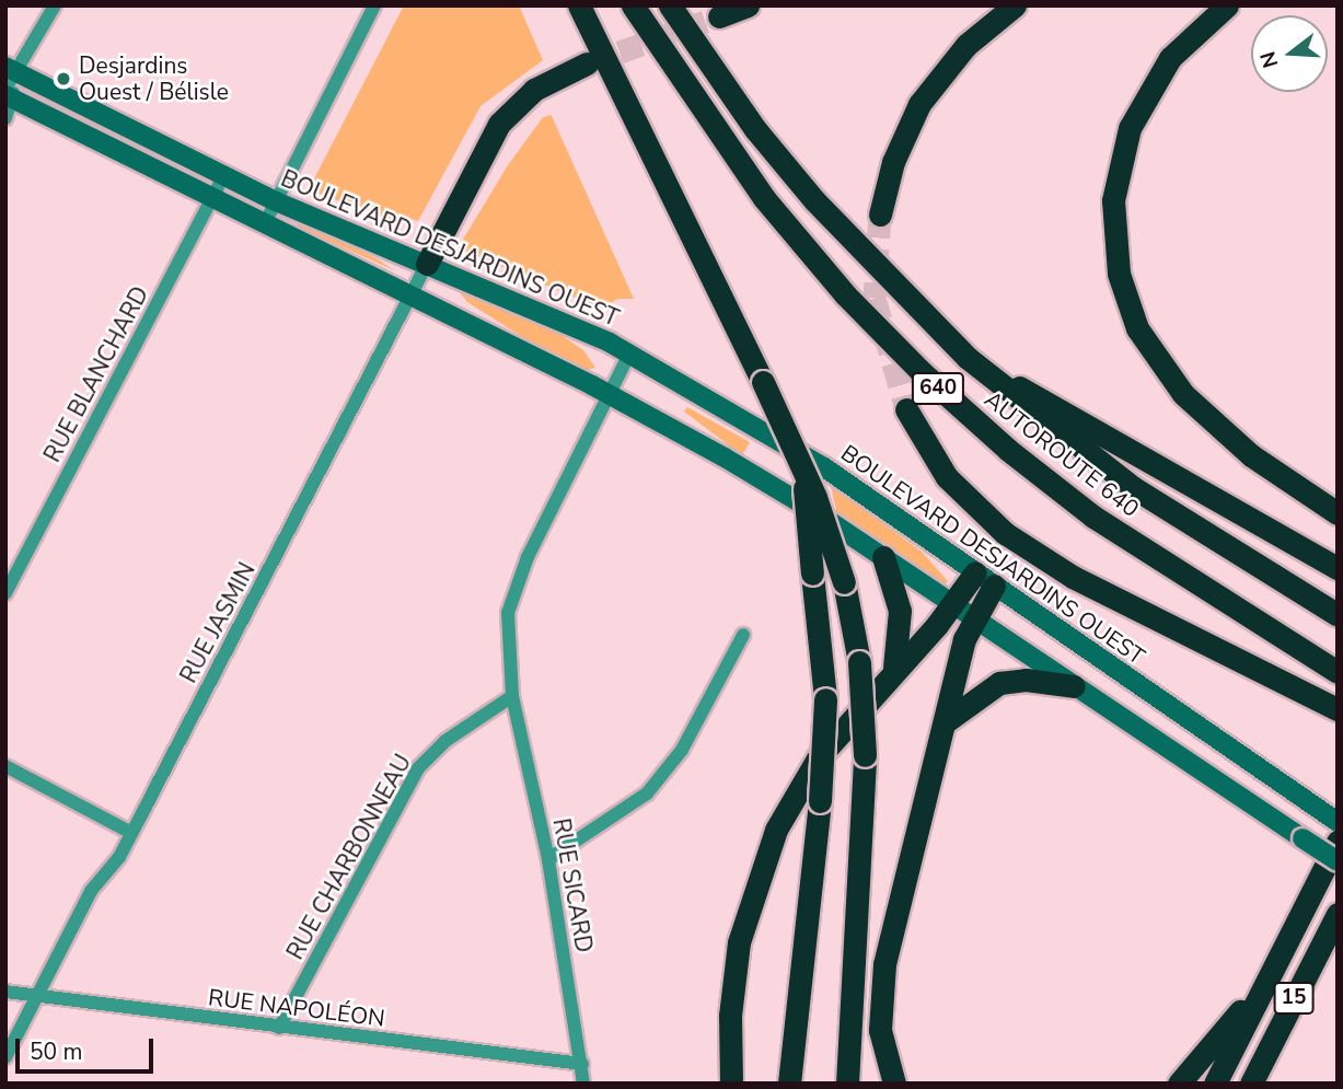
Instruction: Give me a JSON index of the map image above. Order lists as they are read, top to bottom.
{
  "streets": {
    "highway": ["640", "AUTOROUTE 640", "15"],
    "street": [
      "BOULEVARD DESJARDINS OUEST",
      "RUE BLANCHARD",
      "RUE JASMIN",
      "RUE CHARBONNEAU",
      "RUE SICARD",
      "RUE NAPOLÉON"
    ]
  },
  "crossings": [
    ["BOULEVARD DESJARDINS OUEST", "RUE BLANCHARD"],
    ["BOULEVARD DESJARDINS OUEST", "RUE JASMIN"],
    ["RUE JASMIN", "RUE NAPOLÉON"],
    ["RUE CHARBONNEAU", "RUE SICARD"],
    ["RUE CHARBONNEAU", "RUE NAPOLÉON"],
    ["RUE SICARD", "RUE NAPOLÉON"]
  ],
  "places": ["Desjardins Ouest / Bélisle"],
  "scale_bar": "50 m",
  "north": "left"
}
